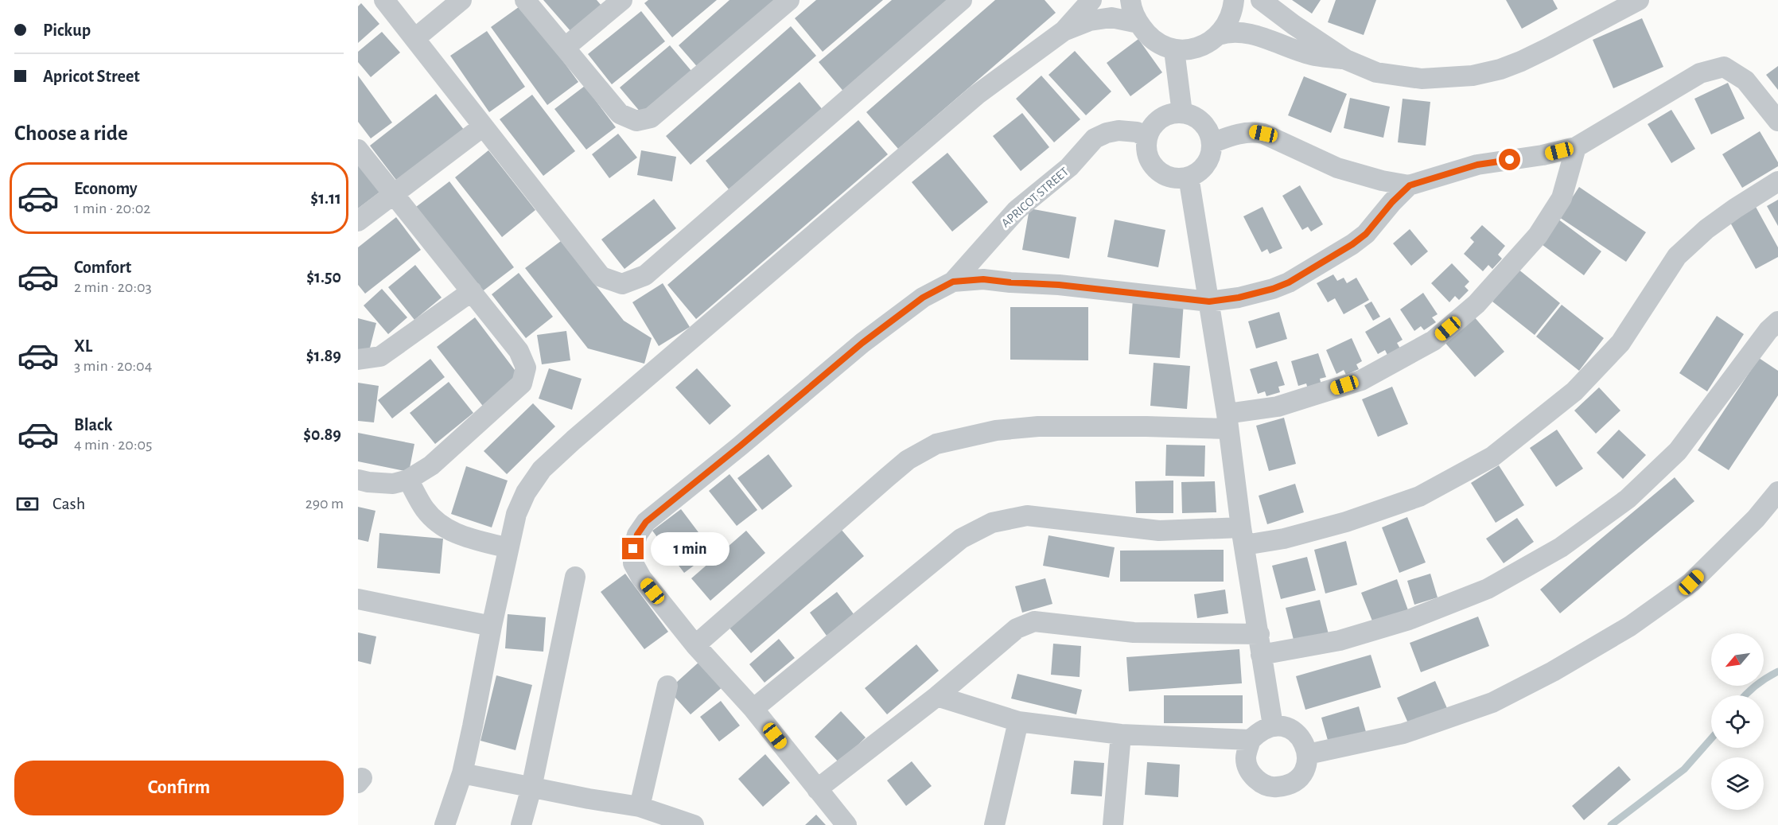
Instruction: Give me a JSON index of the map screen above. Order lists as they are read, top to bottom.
{
  "streets": {
    "street": ["APRICOT STREET"]
  },
  "north": "bottom left",
  "page": {
    "banner": ["Pickup", "Apricot Street"],
    "heading": "Choose a ride",
    "list": [
      {
        "name": "Economy",
        "note": "1 min · 20:02",
        "value": "$1.11"
      },
      {
        "name": "Comfort",
        "note": "2 min · 20:03",
        "value": "$1.50"
      },
      {
        "name": "XL",
        "note": "3 min · 20:04",
        "value": "$1.89"
      },
      {
        "name": "Black",
        "note": "4 min · 20:05",
        "value": "$0.89"
      }
    ],
    "pay": ["Cash", "290 m"],
    "bubble": "1 min",
    "buttons": "Confirm"
  }
}
